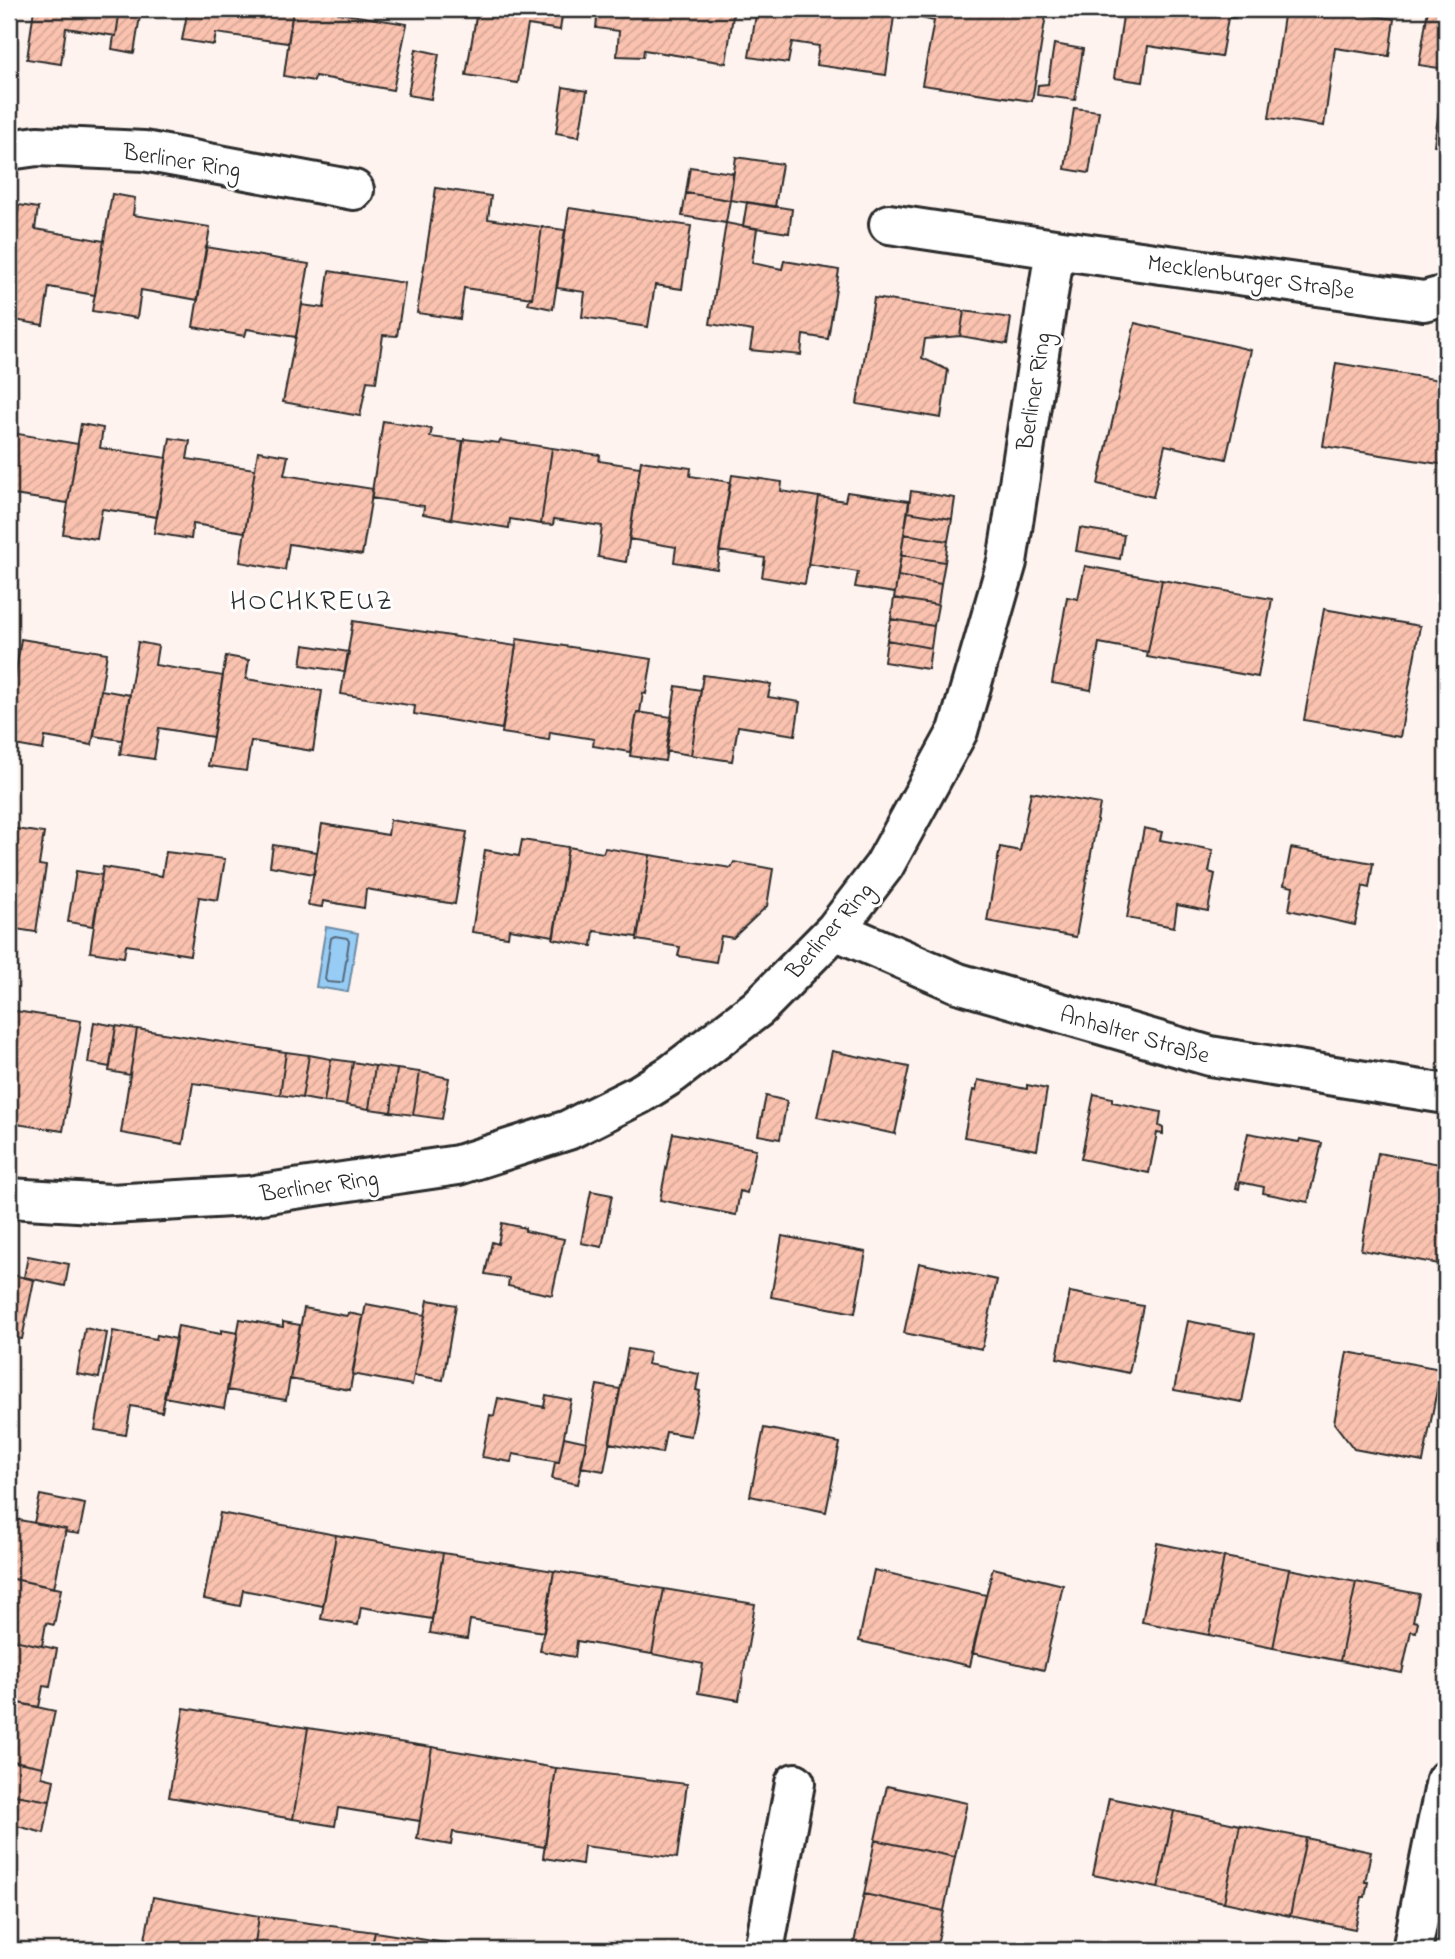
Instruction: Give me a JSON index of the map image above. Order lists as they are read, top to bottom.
{
  "streets": {
    "street": ["Berliner Ring", "Mecklenburger Straße", "Anhalter Straße"]
  },
  "crossings": [
    ["Berliner Ring", "Mecklenburger Straße"],
    ["Berliner Ring", "Anhalter Straße"]
  ],
  "districts": ["HOCHKREUZ"]
}
